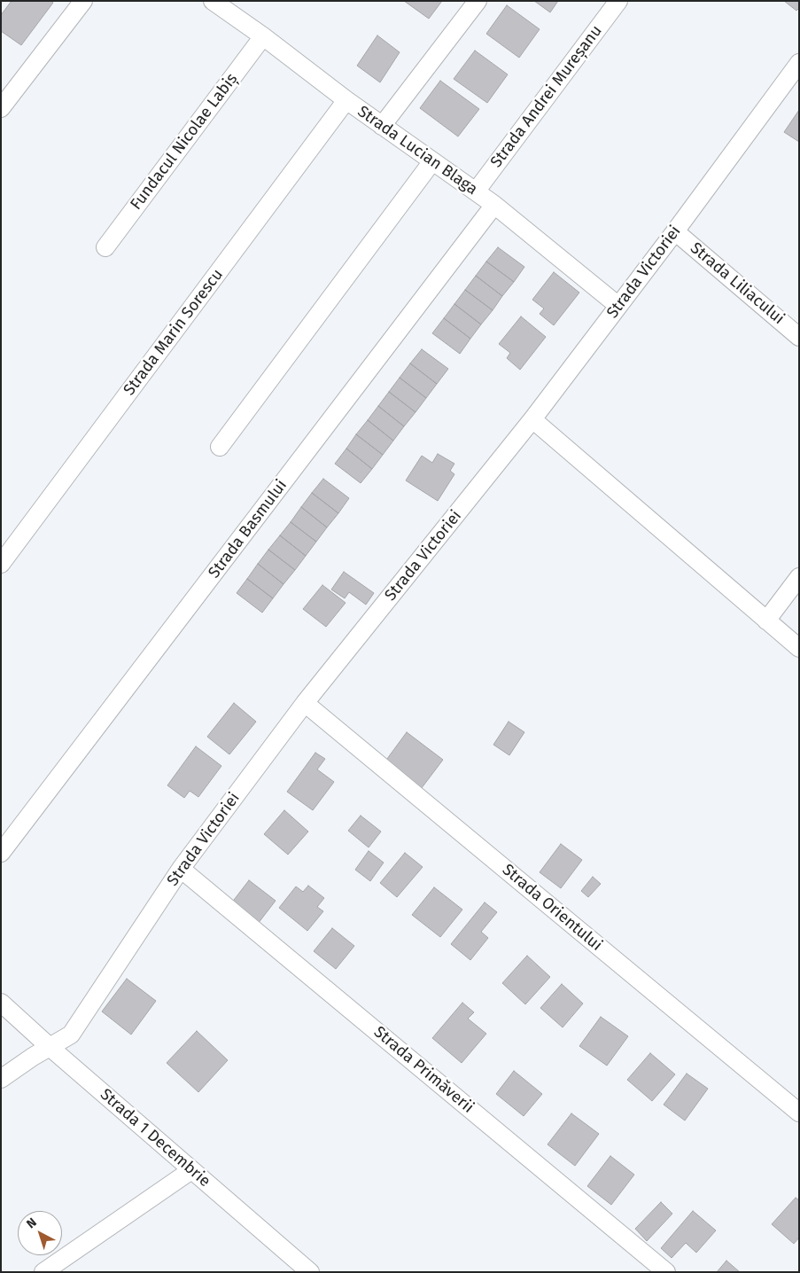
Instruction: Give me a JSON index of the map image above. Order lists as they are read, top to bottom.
{
  "streets": {
    "street": [
      "Strada Andrei Mureșanu",
      "Fundacul Nicolae Labiș",
      "Strada Lucian Blaga",
      "Strada Victoriei",
      "Strada Liliacului",
      "Strada Marin Sorescu",
      "Strada Basmului",
      "Strada Orientului",
      "Strada Primăverii",
      "Strada 1 Decembrie"
    ]
  },
  "crossings": [
    ["Strada Andrei Mureșanu", "Strada Lucian Blaga"],
    ["Fundacul Nicolae Labiș", "Strada Lucian Blaga"],
    ["Strada Lucian Blaga", "Strada Victoriei"],
    ["Strada Lucian Blaga", "Strada Marin Sorescu"],
    ["Strada Lucian Blaga", "Strada Basmului"],
    ["Strada Victoriei", "Strada Liliacului"],
    ["Strada Victoriei", "Strada Orientului"],
    ["Strada Victoriei", "Strada Primăverii"],
    ["Strada Victoriei", "Strada 1 Decembrie"]
  ],
  "north": "top left"
}
